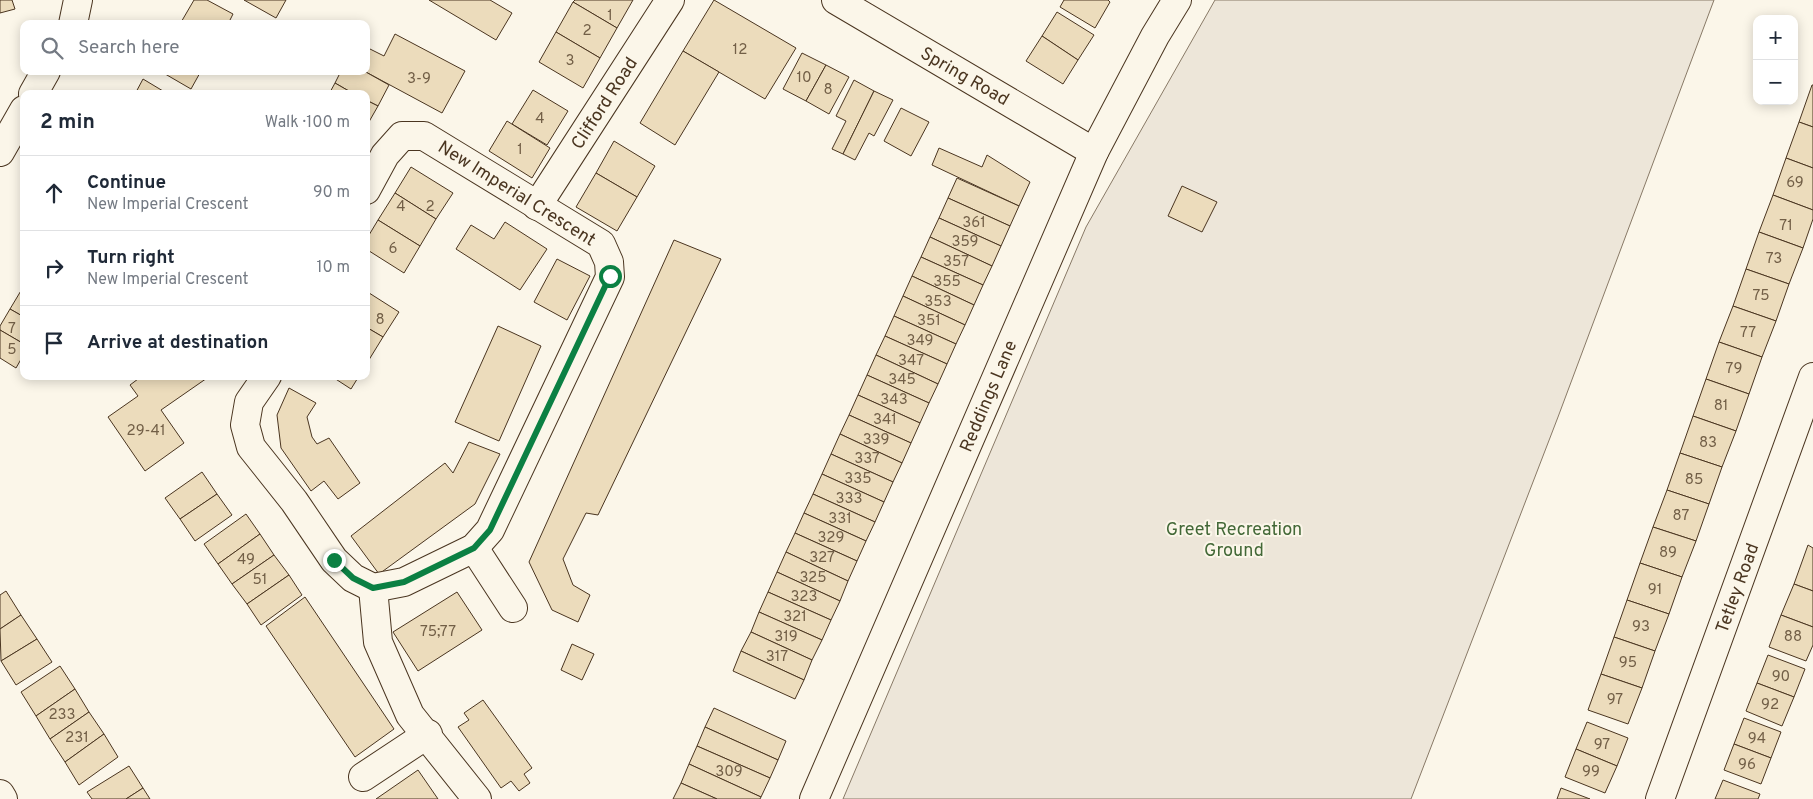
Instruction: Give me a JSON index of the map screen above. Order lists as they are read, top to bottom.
{
  "streets": {
    "street": [
      "Spring Road",
      "Clifford Road",
      "New Imperial Crescent",
      "Reddings Lane",
      "Tetley Road"
    ]
  },
  "crossings": [
    ["Spring Road", "Reddings Lane"],
    ["Clifford Road", "New Imperial Crescent"]
  ],
  "parks": ["Greet Recreation Ground"],
  "house_numbers": [
    "1",
    "2",
    "12",
    "3",
    "10",
    "3-9",
    "8",
    "4",
    "1",
    "69",
    "4",
    "2",
    "361",
    "71",
    "359",
    "6",
    "73",
    "357",
    "355",
    "75",
    "353",
    "8",
    "351",
    "7",
    "77",
    "349",
    "5",
    "347",
    "79",
    "345",
    "343",
    "81",
    "341",
    "29-41",
    "339",
    "83",
    "337",
    "335",
    "85",
    "333",
    "87",
    "331",
    "329",
    "89",
    "327",
    "49",
    "325",
    "51",
    "91",
    "323",
    "321",
    "93",
    "75;77",
    "319",
    "88",
    "317",
    "95",
    "90",
    "97",
    "92",
    "233",
    "231",
    "94",
    "97",
    "96",
    "309",
    "99"
  ],
  "page": {
    "map_buttons": ["+", "−"],
    "search": "Search here",
    "heading": ["2 min", "Walk · 100 m"],
    "list": [
      ["Continue", "New Imperial Crescent", "90 m"],
      ["Turn right", "New Imperial Crescent", "10 m"],
      "Arrive at destination"
    ]
  }
}
